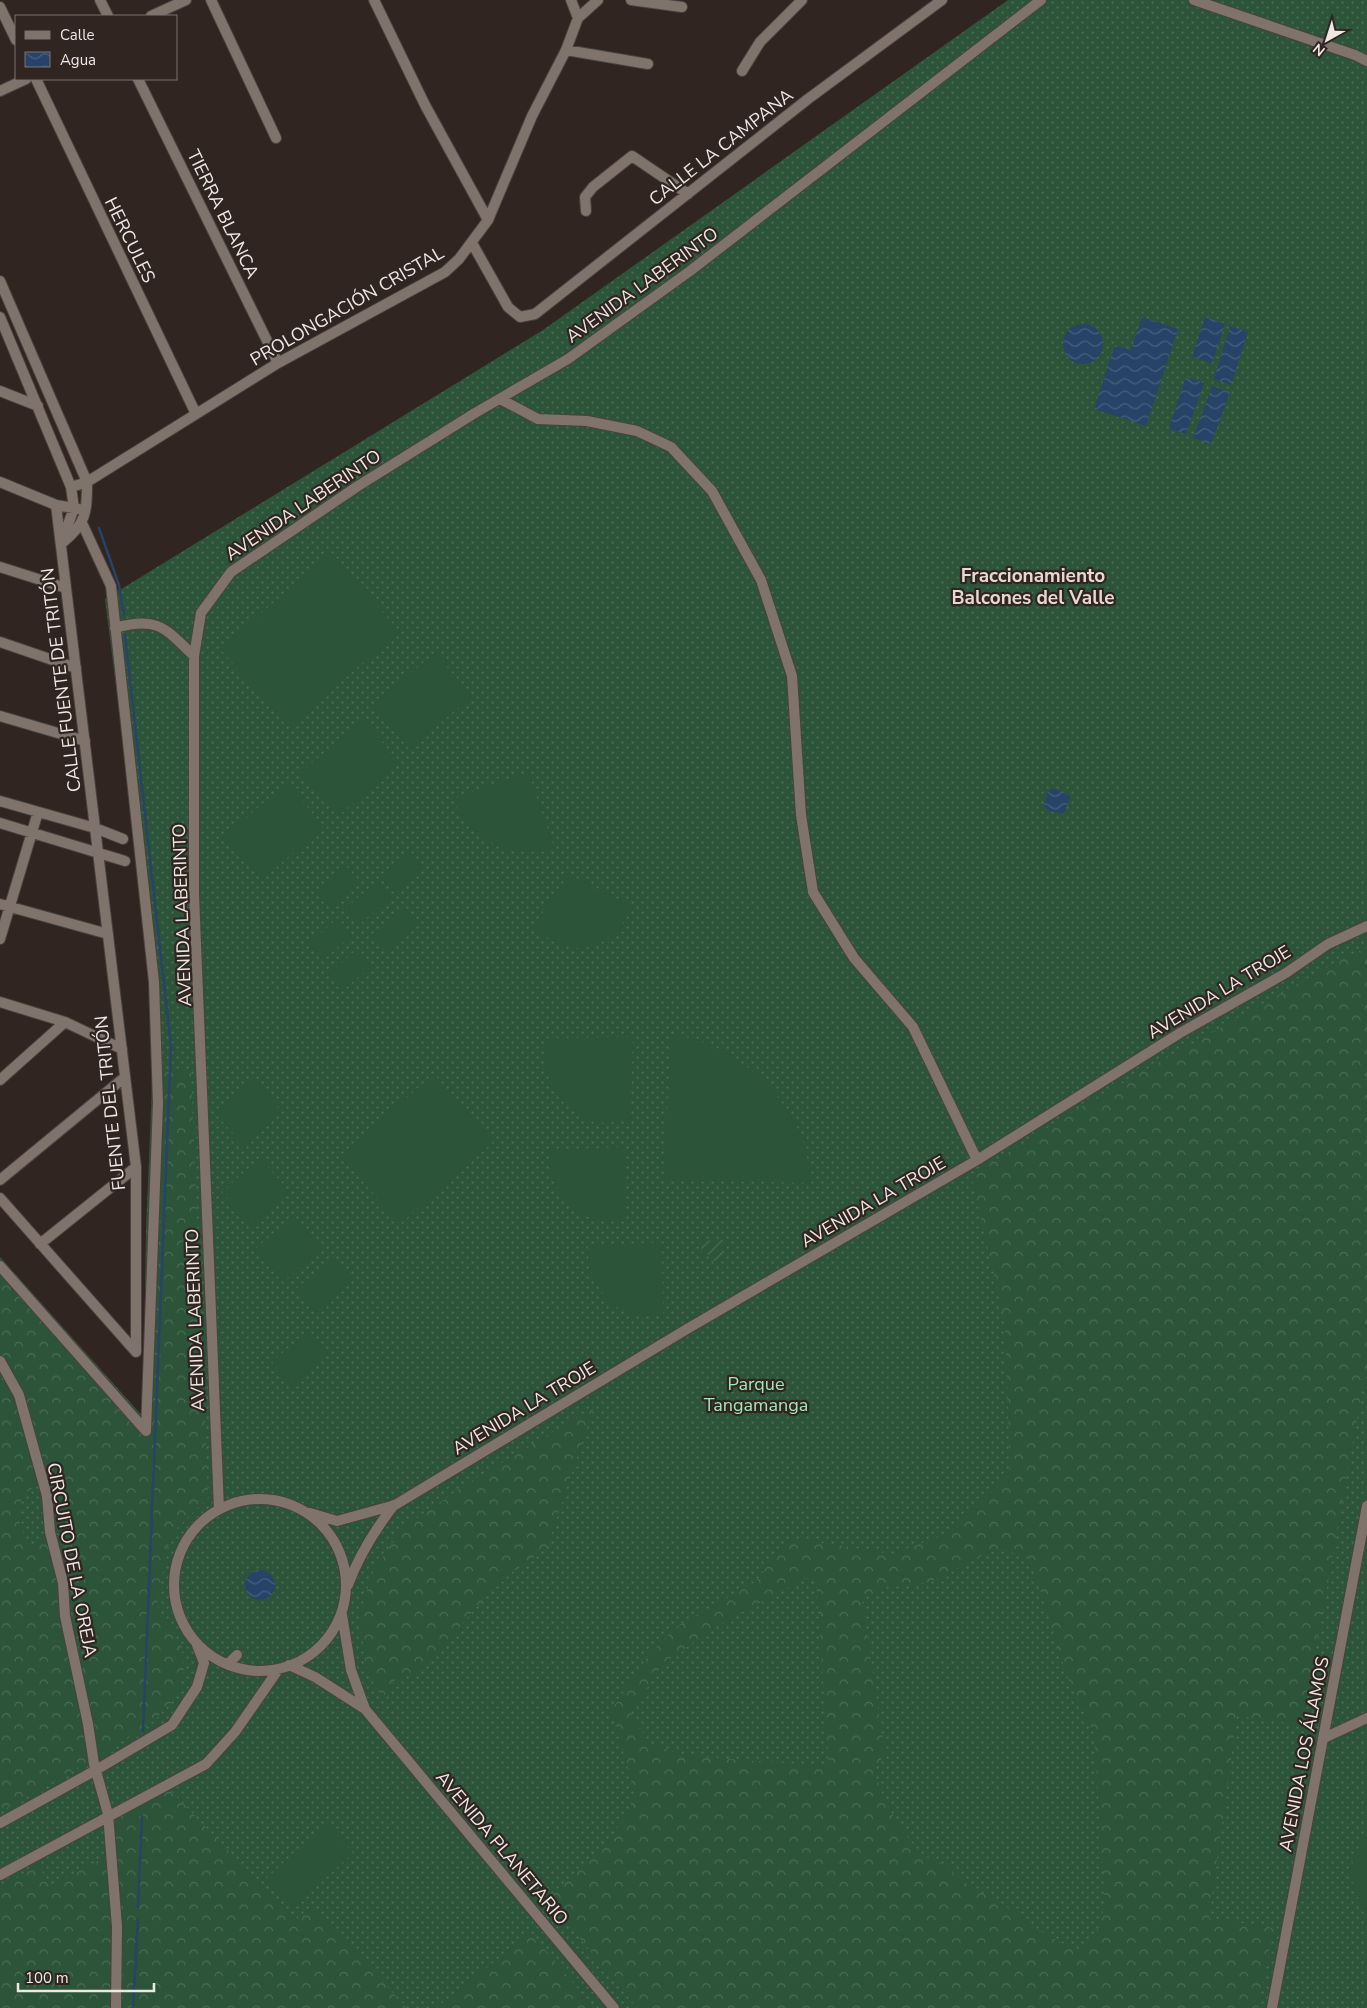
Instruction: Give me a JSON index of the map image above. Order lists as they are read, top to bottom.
{
  "streets": {
    "street": [
      "CALLE LA CAMPANA",
      "TIERRA BLANCA",
      "HERCULES",
      "AVENIDA LABERINTO",
      "PROLONGACIÓN CRISTAL",
      "CALLE FUENTE DE TRITÓN",
      "AVENIDA LA TROJE",
      "FUENTE DEL TRITÓN",
      "CIRCUITO DE LA OREJA",
      "AVENIDA LOS ÁLAMOS",
      "AVENIDA PLANETARIO"
    ]
  },
  "crossings": [
    ["CALLE LA CAMPANA", "PROLONGACIÓN CRISTAL"],
    ["TIERRA BLANCA", "PROLONGACIÓN CRISTAL"],
    ["HERCULES", "PROLONGACIÓN CRISTAL"],
    ["AVENIDA LABERINTO", "AVENIDA LA TROJE"],
    ["AVENIDA LABERINTO", "AVENIDA PLANETARIO"],
    ["CALLE FUENTE DE TRITÓN", "FUENTE DEL TRITÓN"],
    ["AVENIDA LA TROJE", "AVENIDA PLANETARIO"]
  ],
  "districts": ["Fraccionamiento Balcones del Valle"],
  "parks": ["Parque Tangamanga"],
  "legend": ["Calle", "Agua"],
  "scale_bar": "100 m",
  "north": "bottom left"
}
